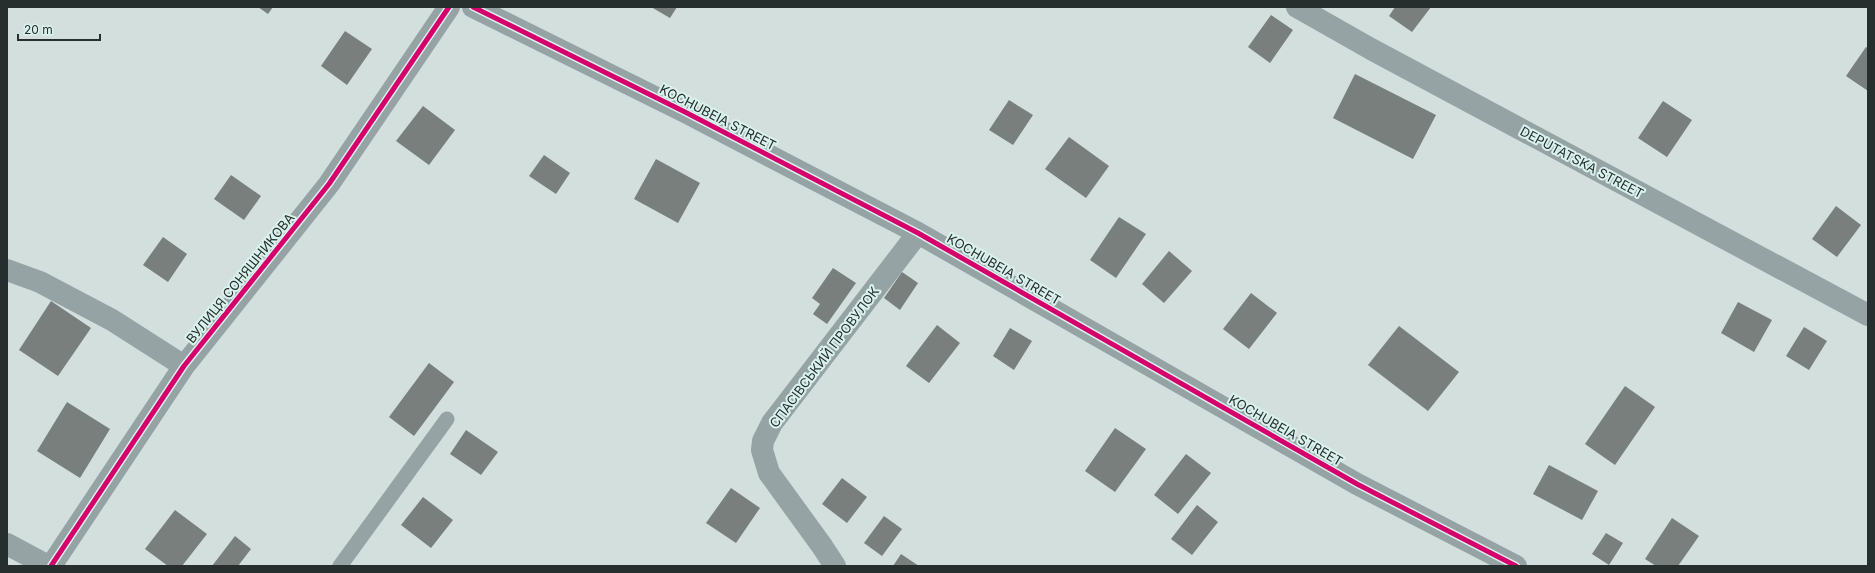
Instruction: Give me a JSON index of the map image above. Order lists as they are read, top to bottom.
{
  "streets": {
    "street": [
      "KOCHUBEIA STREET",
      "DEPUTATSKA STREET",
      "ВУЛИЦЯ СОНЯШНИКОВА",
      "СПАСІВСЬКИЙ ПРОВУЛОК"
    ]
  },
  "crossings": [
    ["KOCHUBEIA STREET", "СПАСІВСЬКИЙ ПРОВУЛОК"]
  ],
  "scale_bar": "20 m"
}
